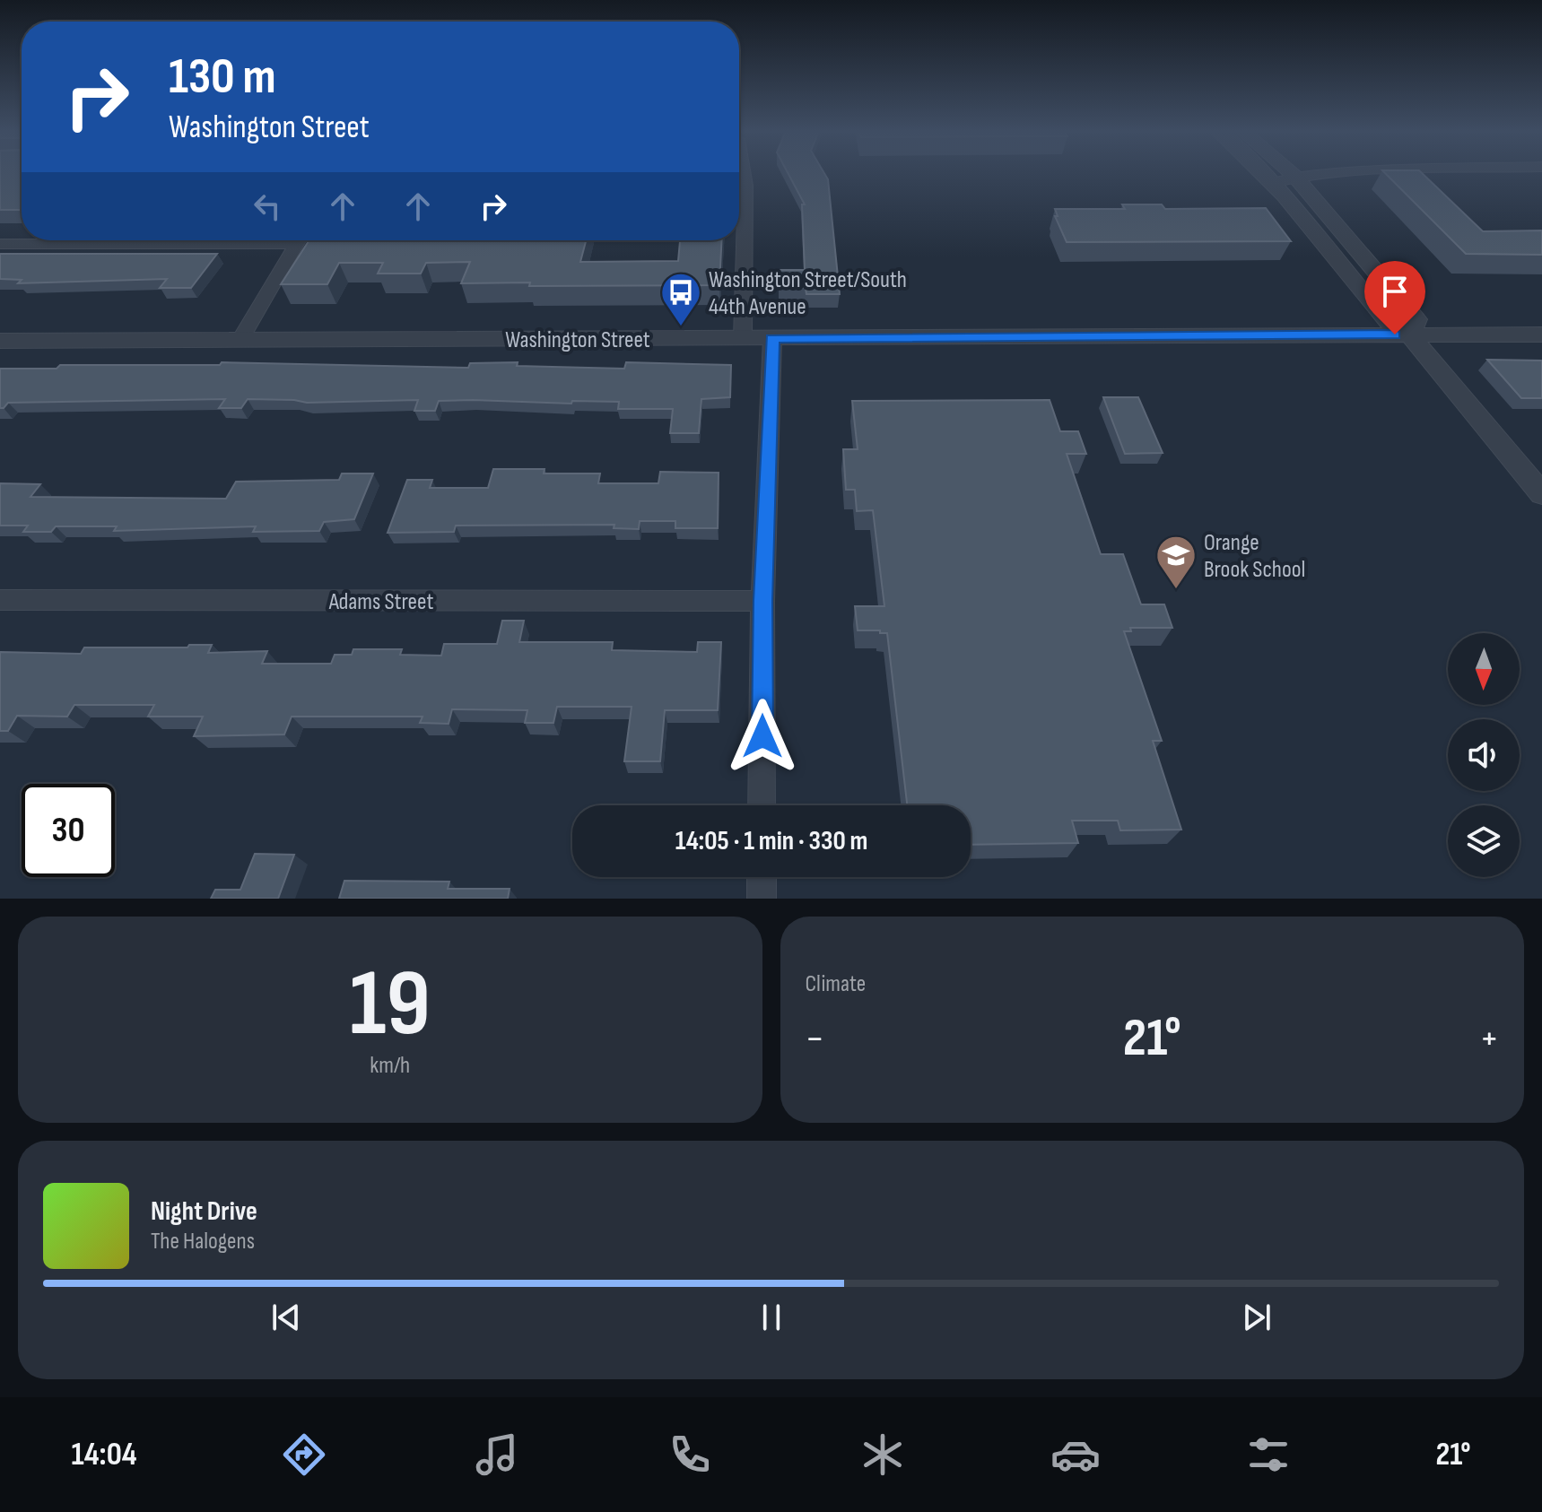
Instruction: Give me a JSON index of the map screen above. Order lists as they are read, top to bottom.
{
  "streets": {
    "street": ["Washington Street", "Adams Street"]
  },
  "places": {
    "bus stop": ["Washington Street/South 44th Avenue"],
    "school or university": ["Orange Brook School"]
  },
  "north": "bottom",
  "page": {
    "turn": ["130 m", "Washington Street"],
    "limit": "30",
    "trip": "14:05 · 1 min · 330 m",
    "tile": [
      ["19", "km/h"],
      "Climate"
    ],
    "heat": ["−", "21°", "+"],
    "song": ["Night Drive", "The Halogens"],
    "tabs": ["14:04", "21°"]
  }
}
